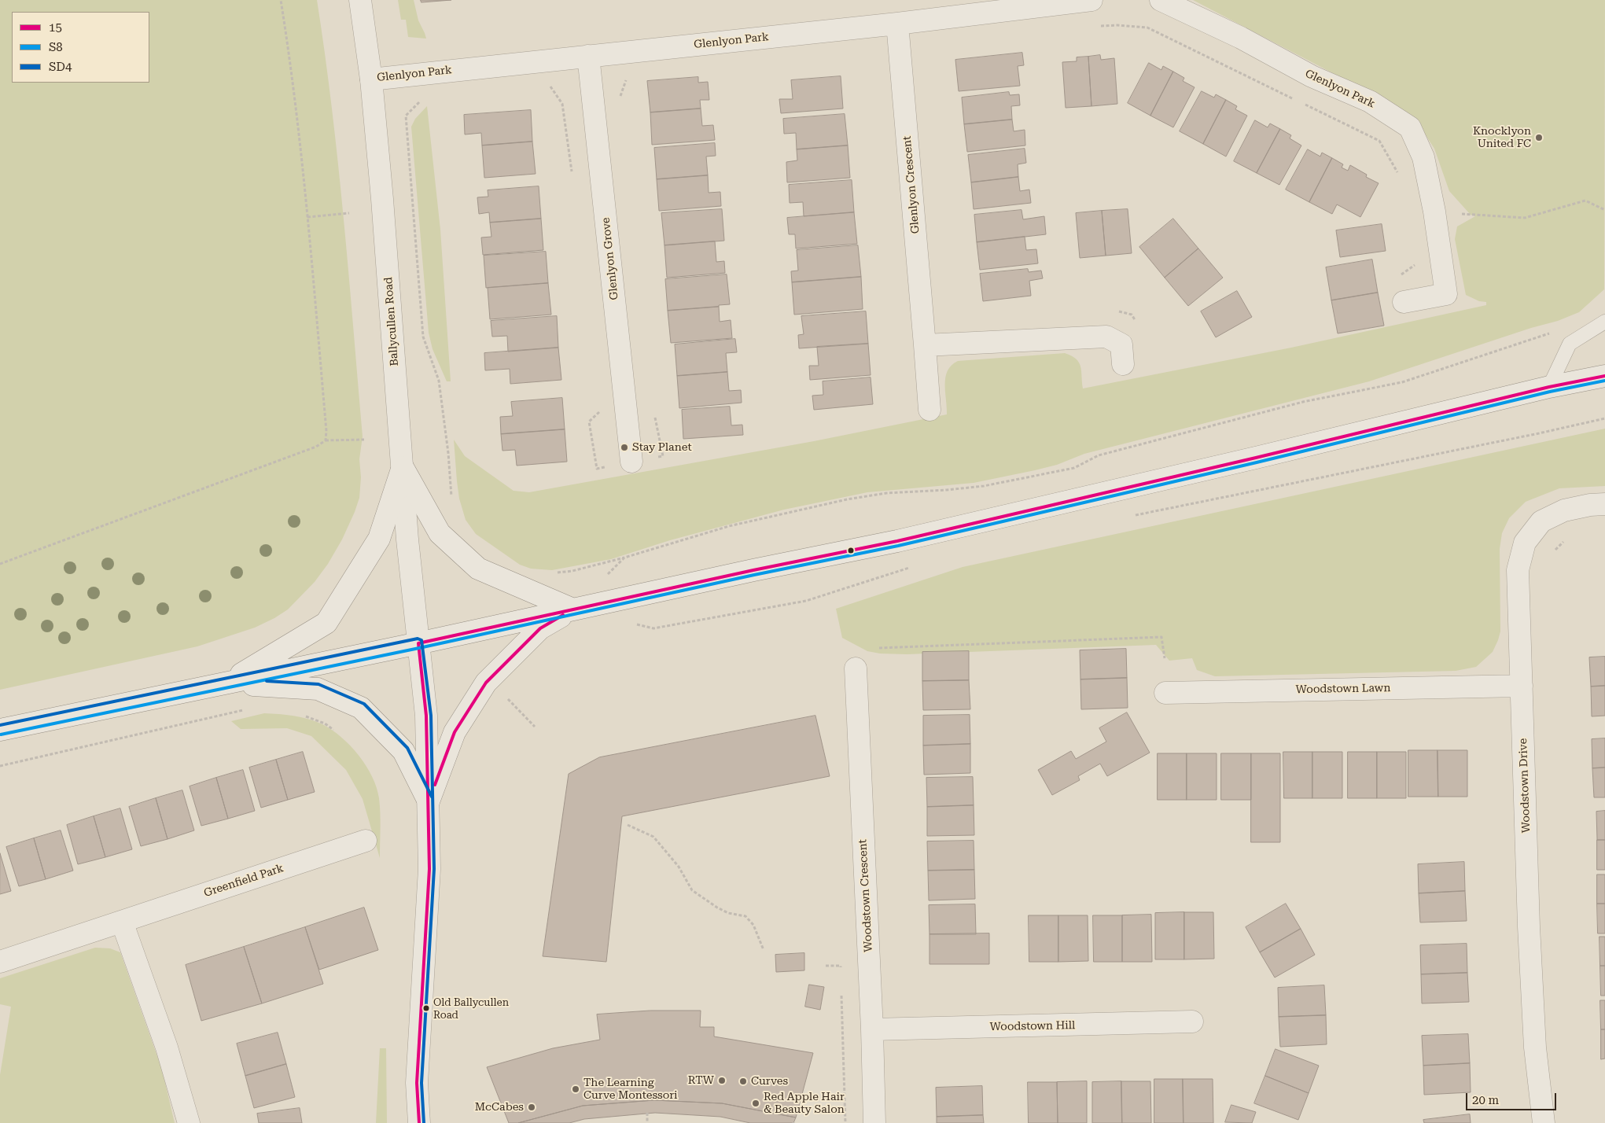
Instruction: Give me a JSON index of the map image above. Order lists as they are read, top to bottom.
{
  "streets": {
    "street": [
      "Glenlyon Park",
      "Glenlyon Crescent",
      "Glenlyon Grove",
      "Ballycullen Road",
      "Woodstown Lawn",
      "Woodstown Drive",
      "Greenfield Park",
      "Woodstown Crescent",
      "Woodstown Hill"
    ]
  },
  "crossings": [
    ["Glenlyon Park", "Glenlyon Crescent"],
    ["Glenlyon Park", "Glenlyon Grove"],
    ["Glenlyon Park", "Ballycullen Road"],
    ["Woodstown Lawn", "Woodstown Drive"],
    ["Woodstown Crescent", "Woodstown Hill"]
  ],
  "places": [
    "Knocklyon United FC",
    "Stay Planet",
    "Old Ballycullen Road",
    "RTW",
    "Curves",
    "The Learning Curve Montessori",
    "Red Apple Hair & Beauty Salon",
    "McCabes"
  ],
  "lines": ["transit line 15", "transit line S8", "transit line SD4"],
  "legend": ["15", "S8", "SD4"],
  "scale_bar": "20 m"
}
